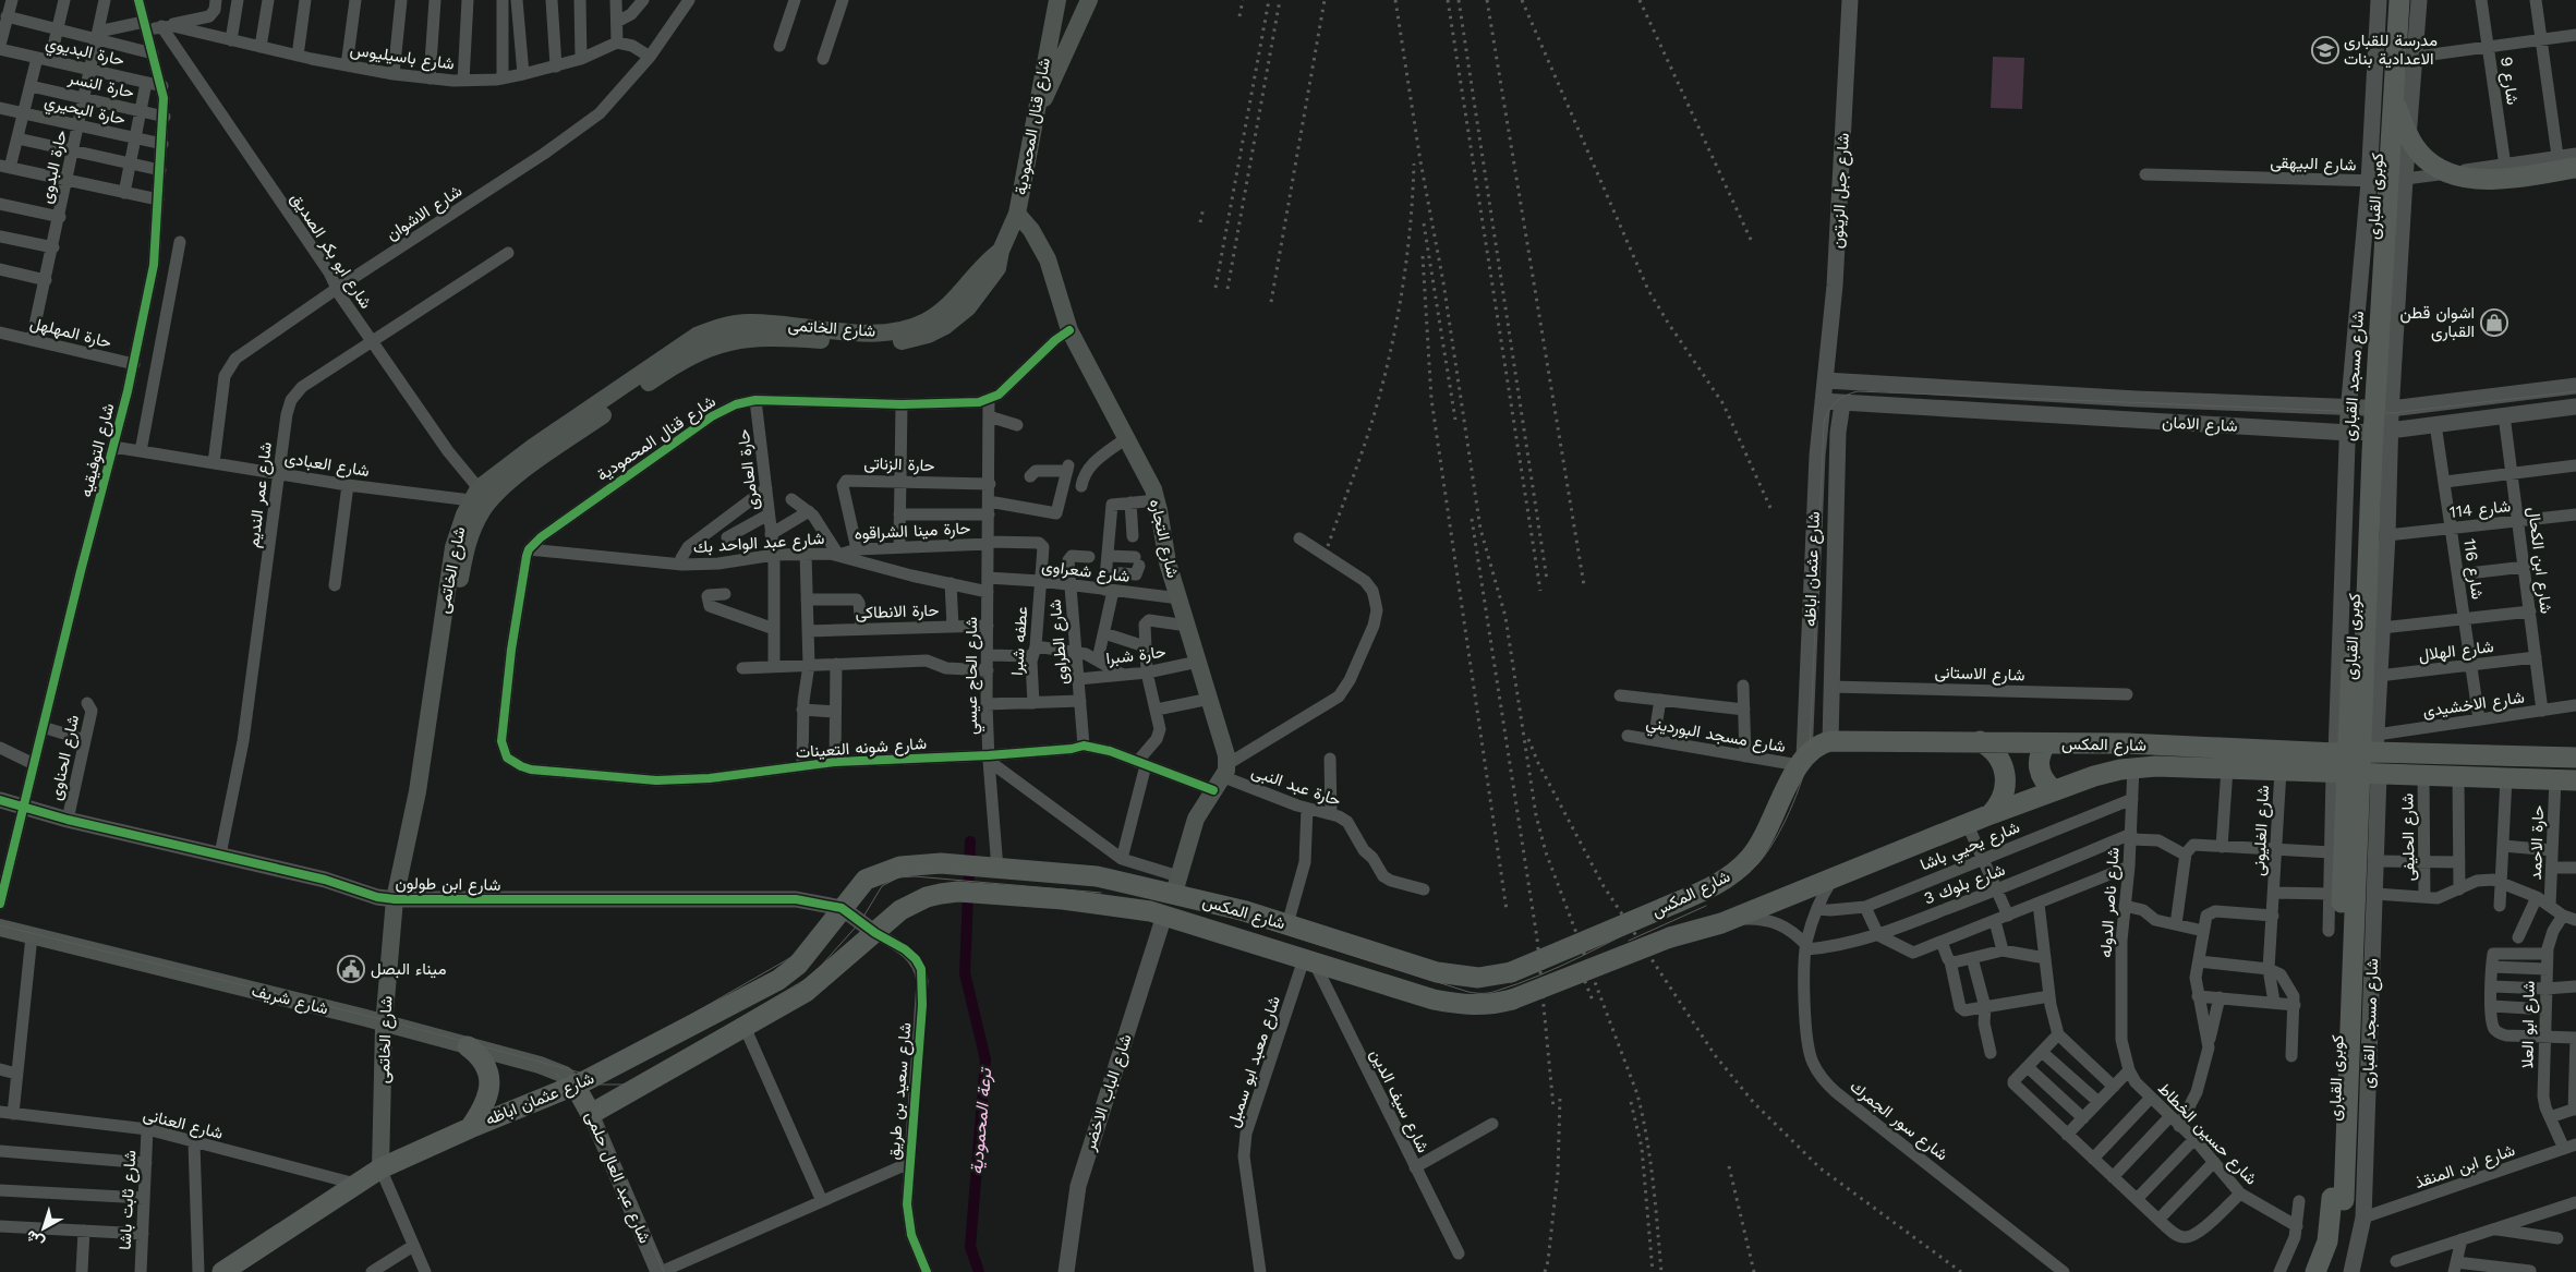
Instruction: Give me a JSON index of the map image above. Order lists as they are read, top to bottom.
{
  "streets": {
    "main road": [
      "شارع قنال المحمودية",
      "كوبرى القبارى",
      "شارع الخاتمى",
      "شارع التجاره",
      "شارع عثمان اباظه",
      "شارع المكس",
      "شارع شريف",
      "شارع عبد العال حلمى"
    ],
    "street": [
      "حارة البديوي",
      "شارع باسيليوس",
      "شارع 9",
      "حارة النسر",
      "حارة البحيري",
      "شارع البيهقى",
      "حارة البدوى",
      "شارع جبل الزيتون",
      "شارع الاشوان",
      "شارع ابو بكر الصديق",
      "حارة المهلهل",
      "شارع مسجد القبارى",
      "شارع الامان",
      "شارع التوفيقيه",
      "شارع العبادى",
      "حارة الزناتى",
      "حارة العامرى",
      "شارع عمر النديم",
      "شارع 114",
      "حارة مينا الشراقوه",
      "شارع عبد الواحد بك",
      "شارع ابن الكحال",
      "شارع 116",
      "شارع شعراوى",
      "حارة الانطاكى",
      "عطفه شبرا",
      "شارع الطراوى",
      "شارع الهلال",
      "حارة شبرا",
      "شارع الاستانى",
      "شارع الحاج عيسي",
      "شارع الاخشيدى",
      "شارع مسجد البورديني",
      "شارع شونه التعينات",
      "شارع الحناوى",
      "حارة عبد النبى",
      "شارع الغليونى",
      "شارع الحليفى",
      "حارة الاحمد",
      "شارع يحيي باشا",
      "شارع ابن طولون",
      "شارع بلوك 3",
      "شارع ناصر الدوله",
      "شارع ابو العلا",
      "شارع معبد ابو سمبل",
      "شارع سعيد بن طريق",
      "شارع الباب الاخضر",
      "شارع سيف الدين",
      "شارع سور الجمرك",
      "شارع العنانى",
      "شارع حسين الخطاط",
      "شارع ابن المنقذ",
      "شارع ثابت باشا"
    ]
  },
  "crossings": [
    ["حارة البديوي", "حارة البدوى"],
    ["حارة البديوي", "شارع التوفيقيه"],
    ["شارع باسيليوس", "حارة البدوى"],
    ["شارع باسيليوس", "شارع ابو بكر الصديق"],
    ["شارع باسيليوس", "شارع التوفيقيه"],
    ["شارع 9", "شارع البيهقى"],
    ["حارة النسر", "حارة البدوى"],
    ["حارة النسر", "شارع التوفيقيه"],
    ["حارة البحيري", "حارة البدوى"],
    ["حارة البحيري", "شارع التوفيقيه"],
    ["شارع قنال المحمودية", "شارع الخاتمى"],
    ["شارع قنال المحمودية", "حارة العامرى"],
    ["شارع قنال المحمودية", "شارع التجاره"],
    ["شارع قنال المحمودية", "شارع عبد الواحد بك"],
    ["شارع قنال المحمودية", "شارع الحاج عيسي"],
    ["شارع قنال المحمودية", "شارع شونه التعينات"],
    ["شارع البيهقى", "شارع مسجد القبارى"],
    ["حارة البدوى", "حارة المهلهل"],
    ["شارع جبل الزيتون", "شارع الامان"],
    ["شارع جبل الزيتون", "شارع عثمان اباظه"],
    ["شارع الاشوان", "شارع ابو بكر الصديق"],
    ["شارع الاشوان", "شارع العبادى"],
    ["شارع ابو بكر الصديق", "شارع الخاتمى"],
    ["شارع ابو بكر الصديق", "شارع العبادى"],
    ["شارع ابو بكر الصديق", "شارع عمر النديم"],
    ["شارع الخاتمى", "شارع العبادى"],
    ["شارع الخاتمى", "شارع عثمان اباظه"],
    ["شارع الخاتمى", "شارع ابن طولون"],
    ["شارع الخاتمى", "شارع شريف"],
    ["حارة المهلهل", "شارع التوفيقيه"],
    ["شارع مسجد القبارى", "شارع الامان"],
    ["شارع مسجد القبارى", "شارع المكس"],
    ["شارع مسجد القبارى", "شارع ابن المنقذ"],
    ["شارع الامان", "شارع ابن الكحال"],
    ["شارع الامان", "شارع عثمان اباظه"],
    ["شارع الامان", "شارع 116"],
    ["شارع التوفيقيه", "شارع العبادى"],
    ["شارع التوفيقيه", "شارع ابن طولون"],
    ["شارع العبادى", "شارع عمر النديم"],
    ["حارة الزناتى", "حارة مينا الشراقوه"],
    ["حارة الزناتى", "شارع الحاج عيسي"],
    ["حارة العامرى", "شارع عبد الواحد بك"],
    ["شارع عمر النديم", "شارع ابن طولون"],
    ["شارع 114", "شارع ابن الكحال"],
    ["شارع 114", "شارع 116"],
    ["حارة مينا الشراقوه", "شارع عبد الواحد بك"],
    ["حارة مينا الشراقوه", "شارع شعراوى"],
    ["حارة مينا الشراقوه", "عطفه شبرا"],
    ["حارة مينا الشراقوه", "شارع الحاج عيسي"],
    ["شارع التجاره", "شارع شعراوى"],
    ["شارع التجاره", "حارة شبرا"],
    ["شارع التجاره", "شارع شونه التعينات"],
    ["شارع التجاره", "حارة عبد النبى"],
    ["شارع عبد الواحد بك", "شارع الحاج عيسي"],
    ["شارع عبد الواحد بك", "شارع شونه التعينات"],
    ["شارع ابن الكحال", "شارع الهلال"],
    ["شارع ابن الكحال", "شارع الاخشيدى"],
    ["شارع عثمان اباظه", "شارع الاستانى"],
    ["شارع عثمان اباظه", "شارع مسجد البورديني"],
    ["شارع عثمان اباظه", "شارع المكس"],
    ["شارع عثمان اباظه", "شارع ابن طولون"],
    ["شارع عثمان اباظه", "شارع شريف"],
    ["شارع عثمان اباظه", "شارع سعيد بن طريق"],
    ["شارع عثمان اباظه", "شارع العنانى"],
    ["شارع عثمان اباظه", "شارع عبد العال حلمى"],
    ["شارع 116", "شارع الهلال"],
    ["شارع 116", "شارع الاخشيدى"],
    ["شارع شعراوى", "عطفه شبرا"],
    ["شارع شعراوى", "شارع الطراوى"],
    ["شارع شعراوى", "شارع الحاج عيسي"],
    ["حارة الانطاكى", "شارع الحاج عيسي"],
    ["شارع الطراوى", "حارة شبرا"],
    ["شارع الطراوى", "شارع شونه التعينات"],
    ["شارع الحاج عيسي", "شارع المكس"],
    ["شارع الحاج عيسي", "شارع شونه التعينات"],
    ["شارع الاخشيدى", "شارع المكس"],
    ["شارع مسجد البورديني", "شارع المكس"],
    ["شارع المكس", "شارع الغليونى"],
    ["شارع المكس", "شارع الحليفى"],
    ["شارع المكس", "حارة الاحمد"],
    ["شارع المكس", "شارع ابن طولون"],
    ["شارع المكس", "شارع ناصر الدوله"],
    ["شارع المكس", "شارع معبد ابو سمبل"],
    ["شارع المكس", "شارع سعيد بن طريق"],
    ["شارع المكس", "شارع الباب الاخضر"],
    ["شارع المكس", "شارع سيف الدين"],
    ["شارع المكس", "شارع سور الجمرك"],
    ["شارع شونه التعينات", "حارة عبد النبى"],
    ["شارع الحناوى", "شارع ابن طولون"],
    ["شارع يحيي باشا", "شارع ناصر الدوله"],
    ["شارع يحيي باشا", "شارع سور الجمرك"],
    ["شارع بلوك 3", "شارع ناصر الدوله"],
    ["شارع بلوك 3", "شارع سور الجمرك"],
    ["شارع ناصر الدوله", "شارع حسين الخطاط"],
    ["شارع شريف", "شارع عبد العال حلمى"],
    ["شارع ابو العلا", "شارع ابن المنقذ"],
    ["شارع معبد ابو سمبل", "شارع سيف الدين"],
    ["شارع العنانى", "شارع ثابت باشا"]
  ],
  "water": ["ترعة المحمودية"],
  "places": {
    "school or university": ["مدرسة للقبارى الاعدادية بنات"],
    "shop": ["اشوان قطن القبارى"],
    "public building": ["ميناء البصل"]
  },
  "north": "bottom left"
}
